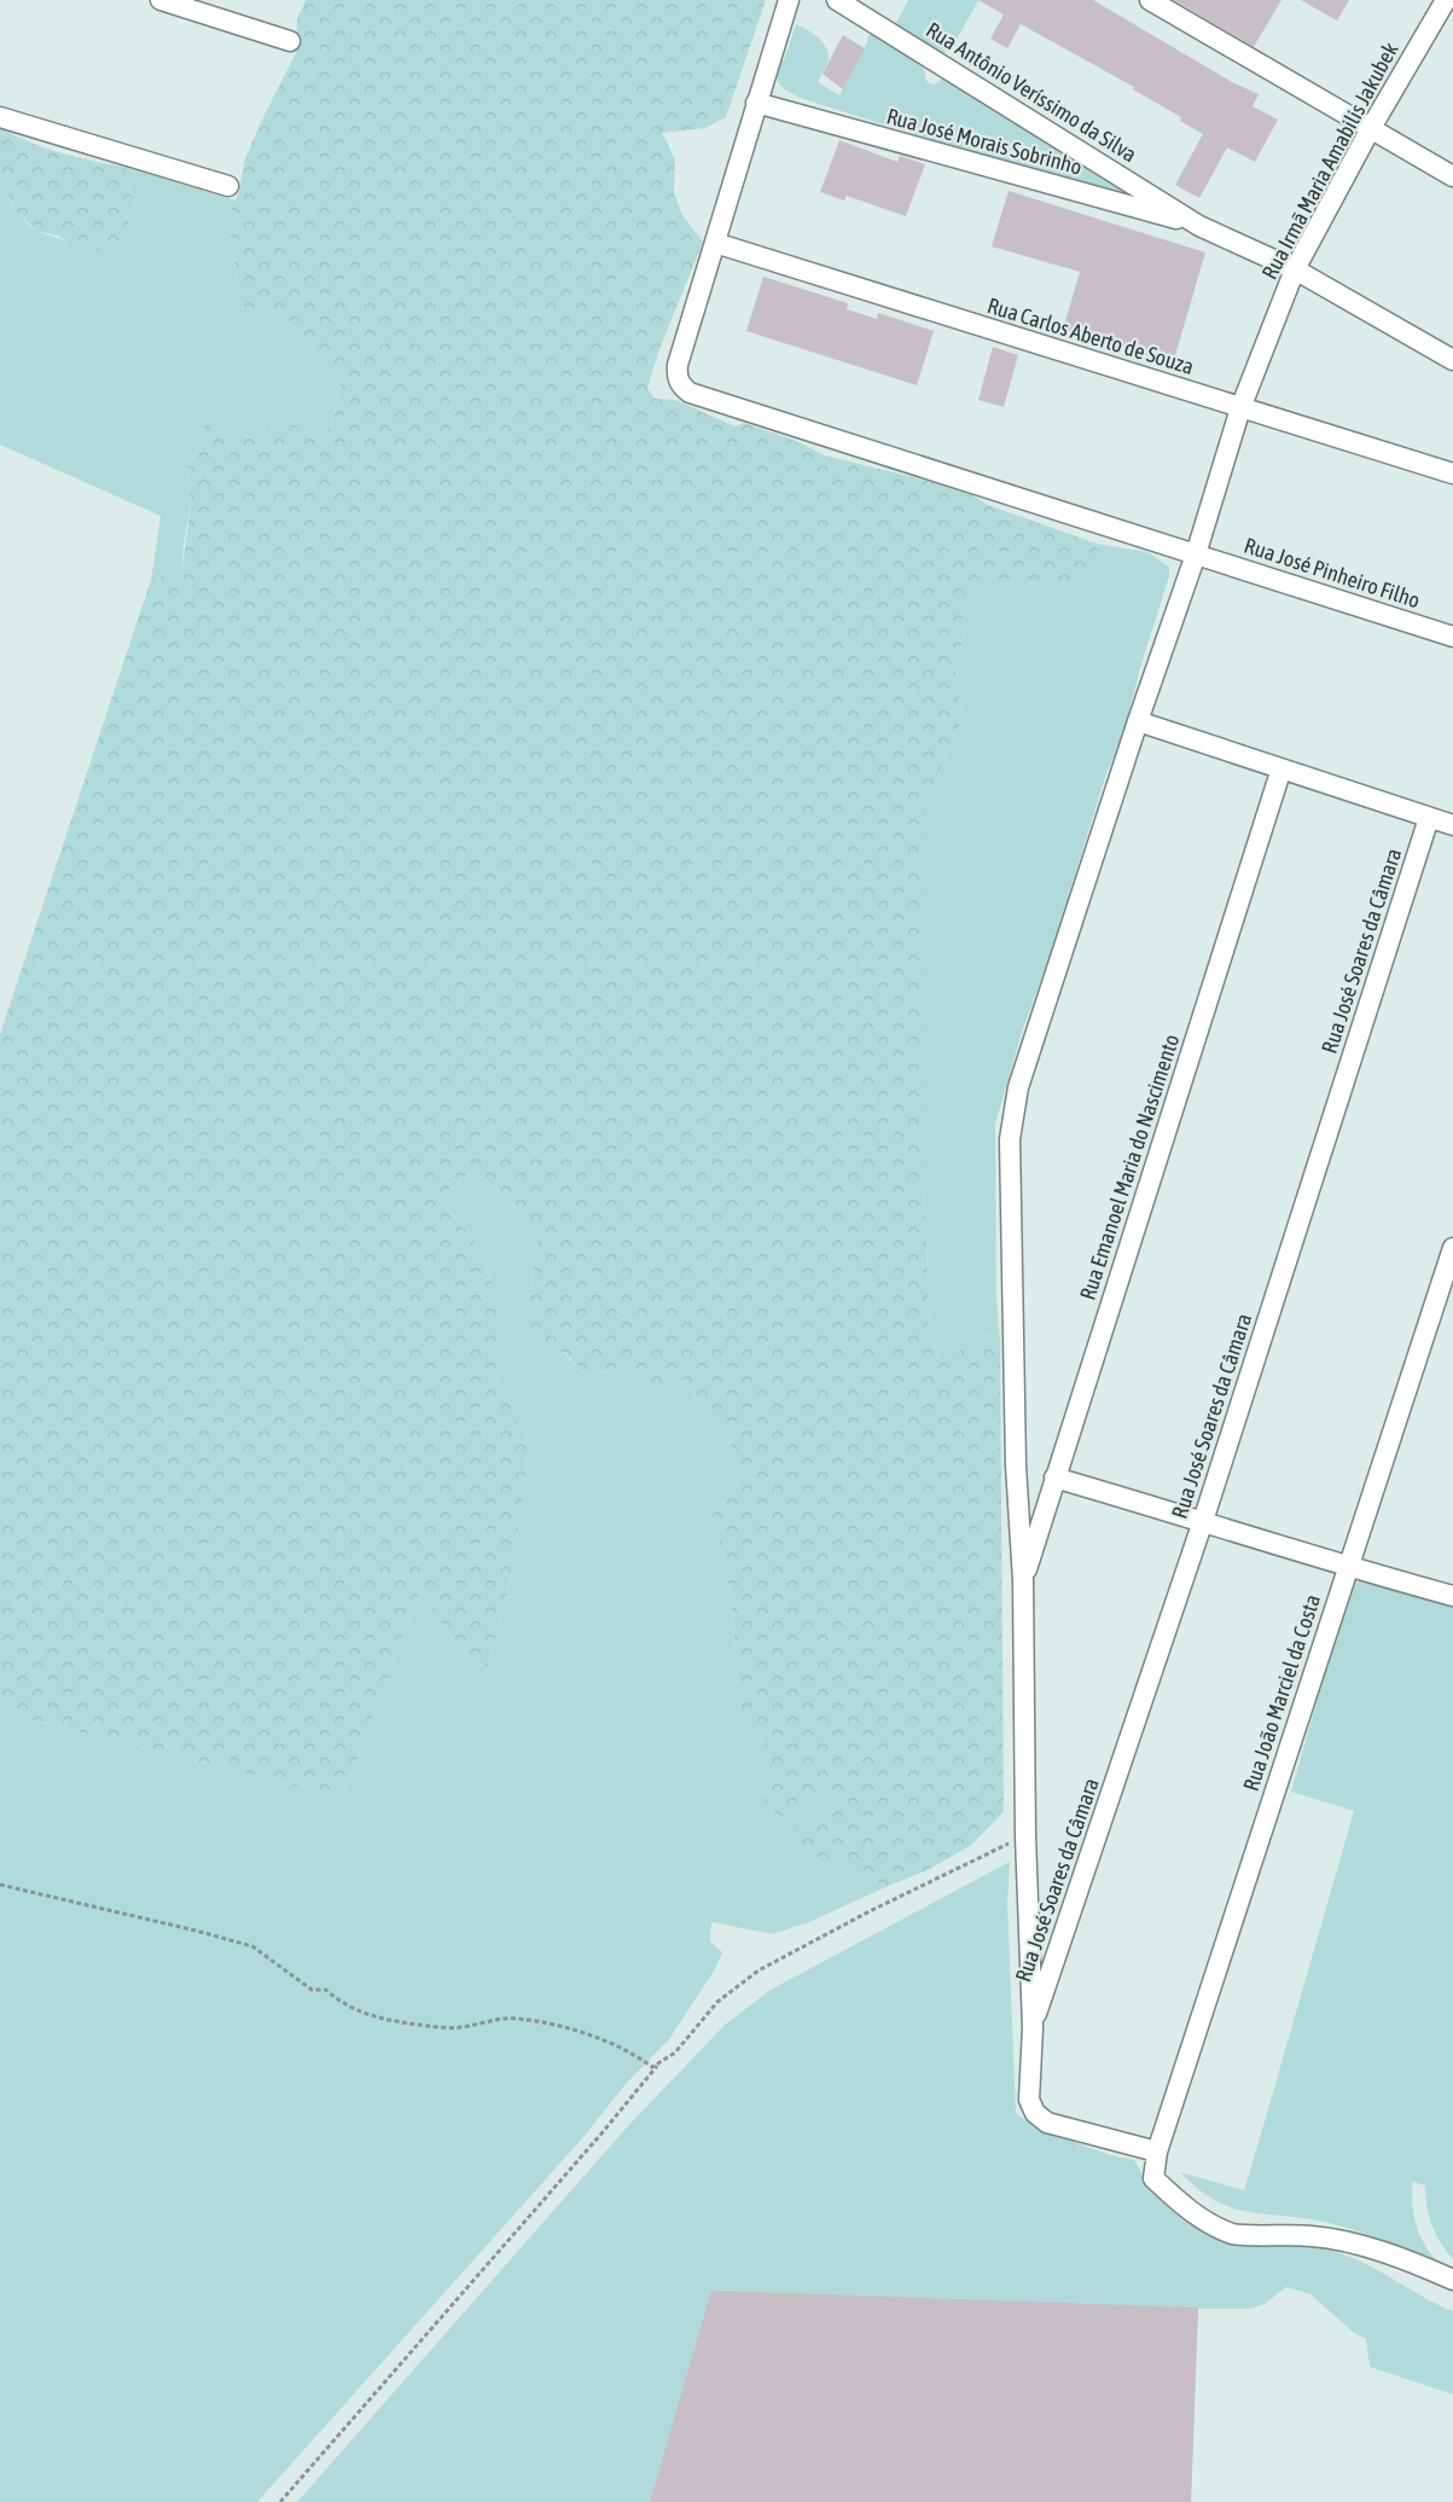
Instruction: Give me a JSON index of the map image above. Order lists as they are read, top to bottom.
{
  "streets": {
    "street": [
      "Rua Antônio Veríssimo da Silva",
      "Rua José Morais Sobrinho",
      "Rua Irmã Maria Amabilis Jakubek",
      "Rua Carlos Aberto de Souza",
      "Rua José Pinheiro Filho",
      "Rua José Soares da Câmara",
      "Rua Emanoel Maria do Nascimento",
      "Rua João Marciel da Costa"
    ]
  },
  "crossings": [
    ["Rua Antônio Veríssimo da Silva", "Rua José Morais Sobrinho"],
    ["Rua José Morais Sobrinho", "Rua José Pinheiro Filho"],
    ["Rua Irmã Maria Amabilis Jakubek", "Rua Carlos Aberto de Souza"],
    ["Rua Irmã Maria Amabilis Jakubek", "Rua José Pinheiro Filho"],
    ["Rua Irmã Maria Amabilis Jakubek", "Rua Emanoel Maria do Nascimento"],
    ["Rua Carlos Aberto de Souza", "Rua José Pinheiro Filho"]
  ]
}
